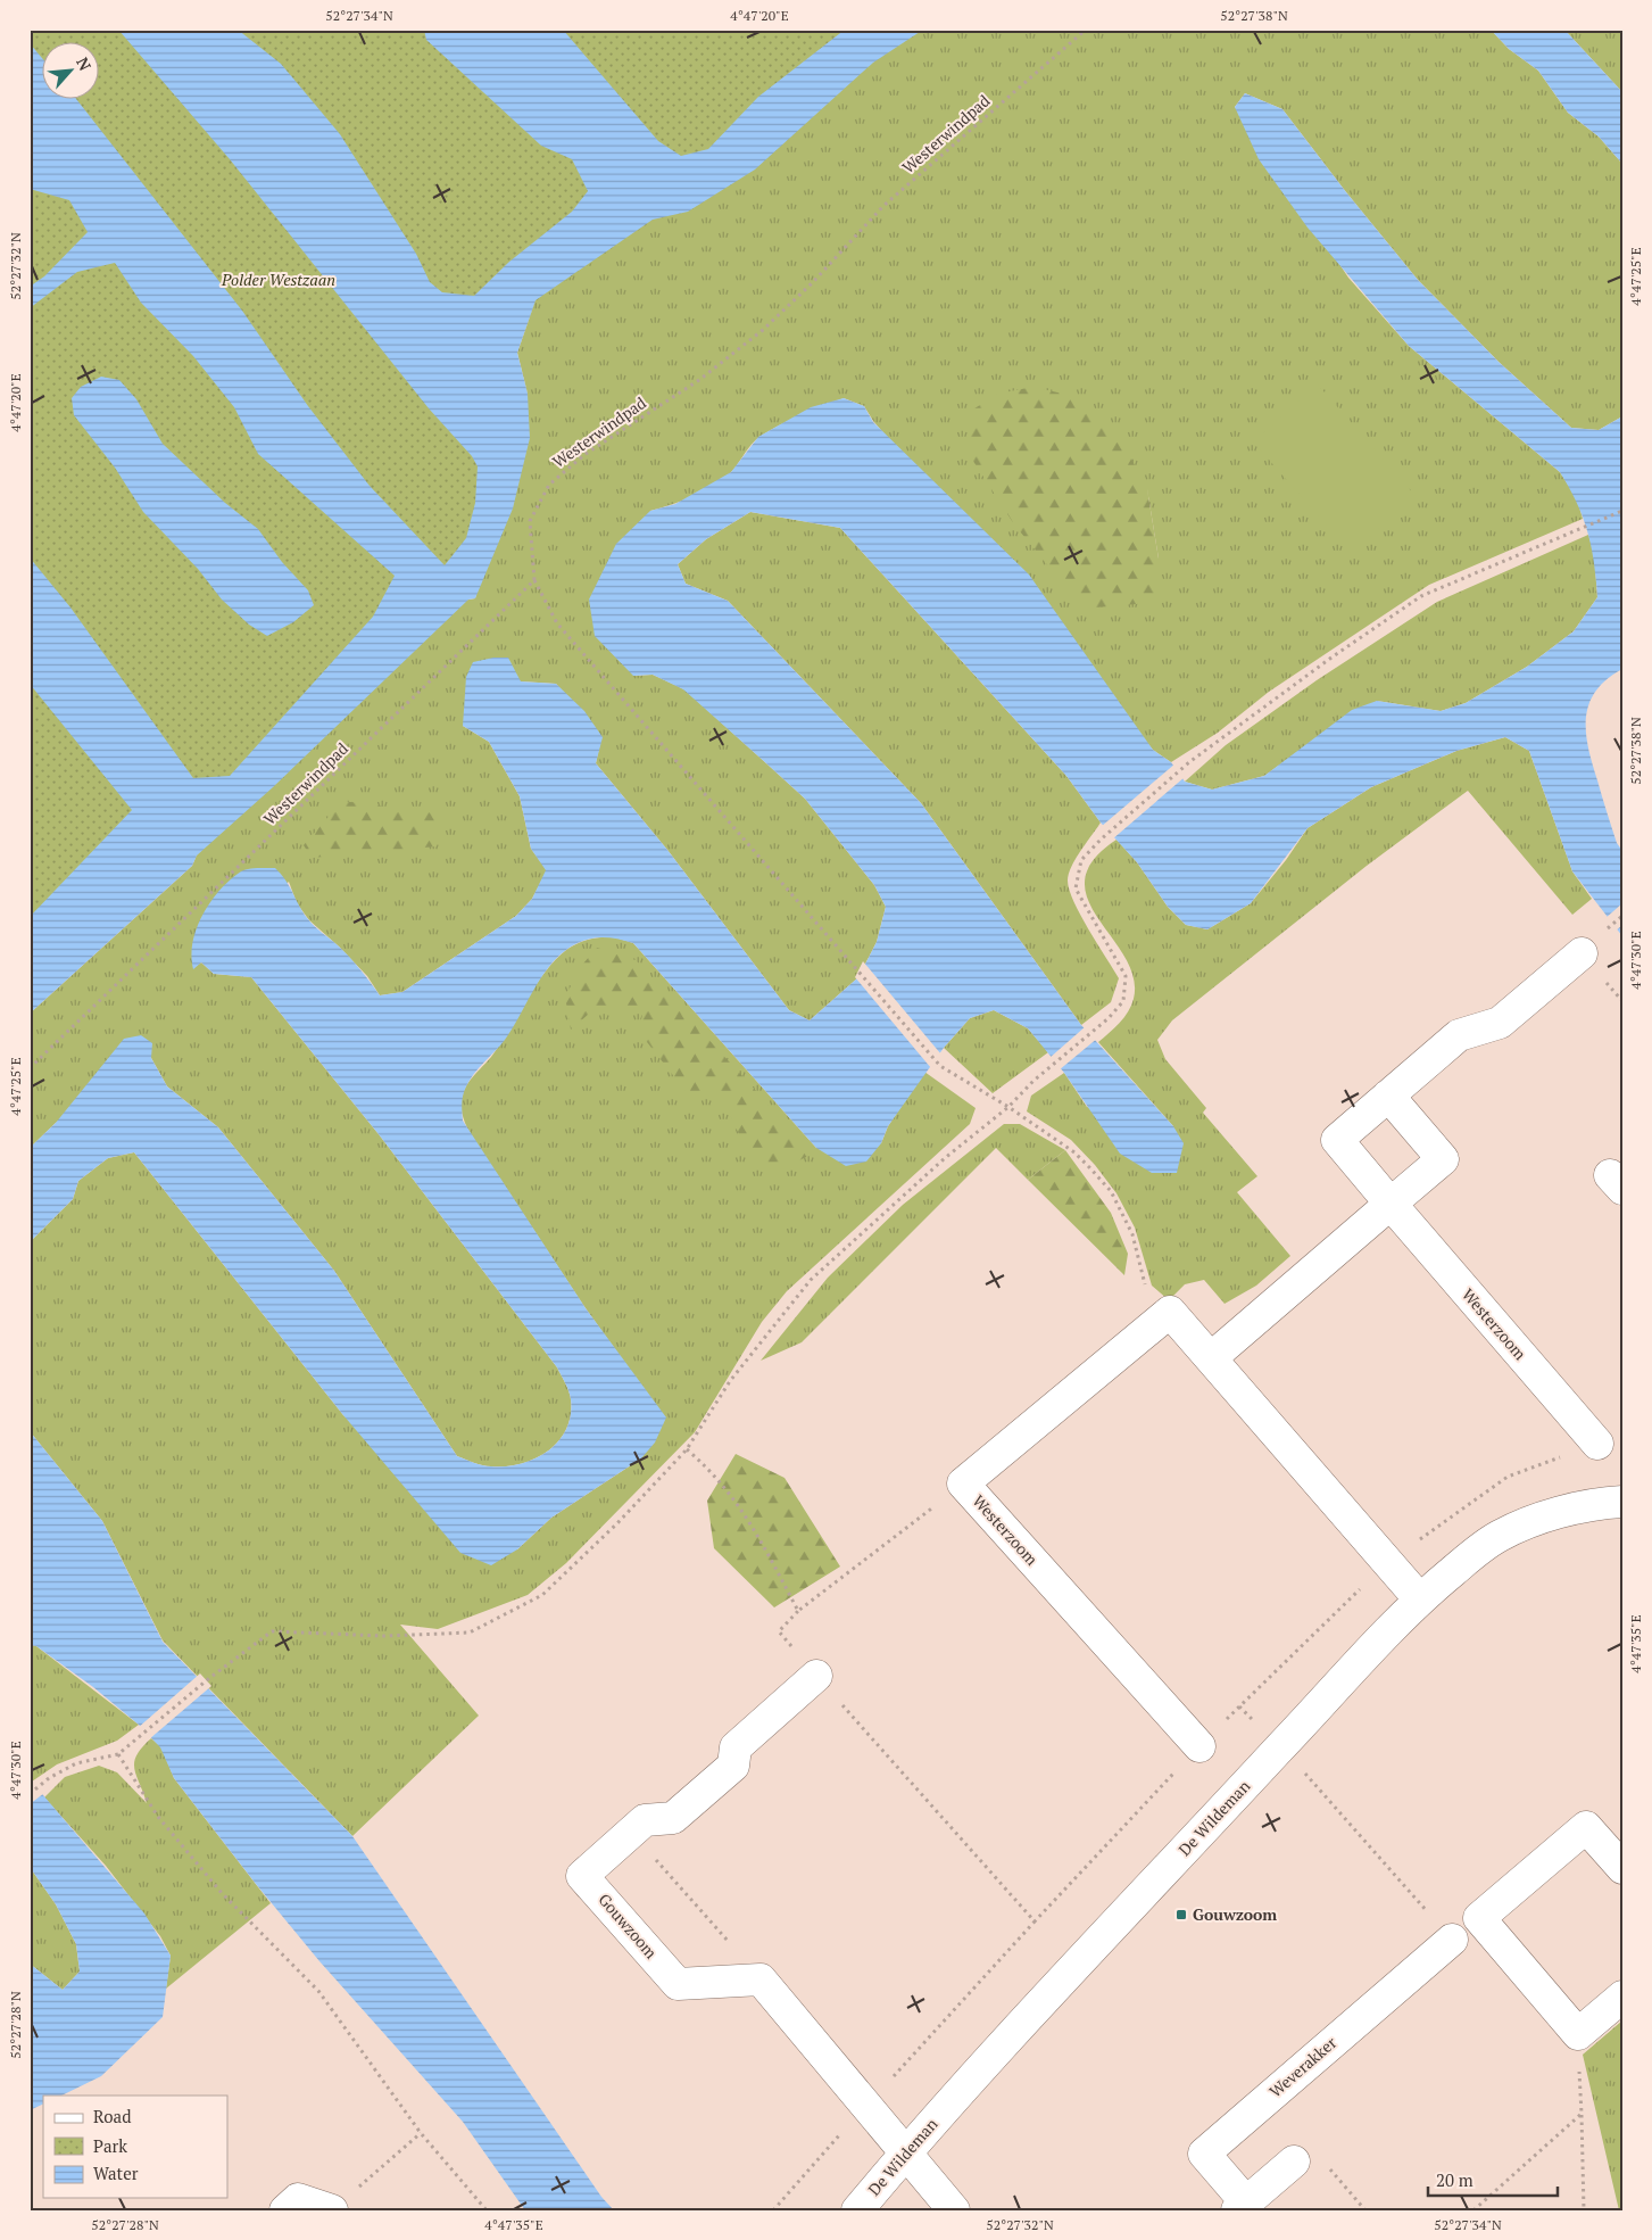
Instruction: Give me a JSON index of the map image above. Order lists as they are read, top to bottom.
{
  "streets": {
    "street": [
      "Westerzoom",
      "De Wildeman",
      "Gouwzoom",
      "Weverakker"
    ],
    "path": ["Westerwindpad"]
  },
  "parks": ["Polder Westzaan"],
  "places": {
    "transit": ["Gouwzoom"]
  },
  "legend": ["Road", "Park", "Water"],
  "scale_bar": "20 m",
  "north": "top right",
  "coordinates": [
    "52°27'34\"N",
    "4°47'20\"E",
    "52°27'38\"N",
    "52°27'32\"N",
    "4°47'25\"E",
    "4°47'30\"E",
    "4°47'35\"E",
    "52°27'28\"N"
  ]
}
